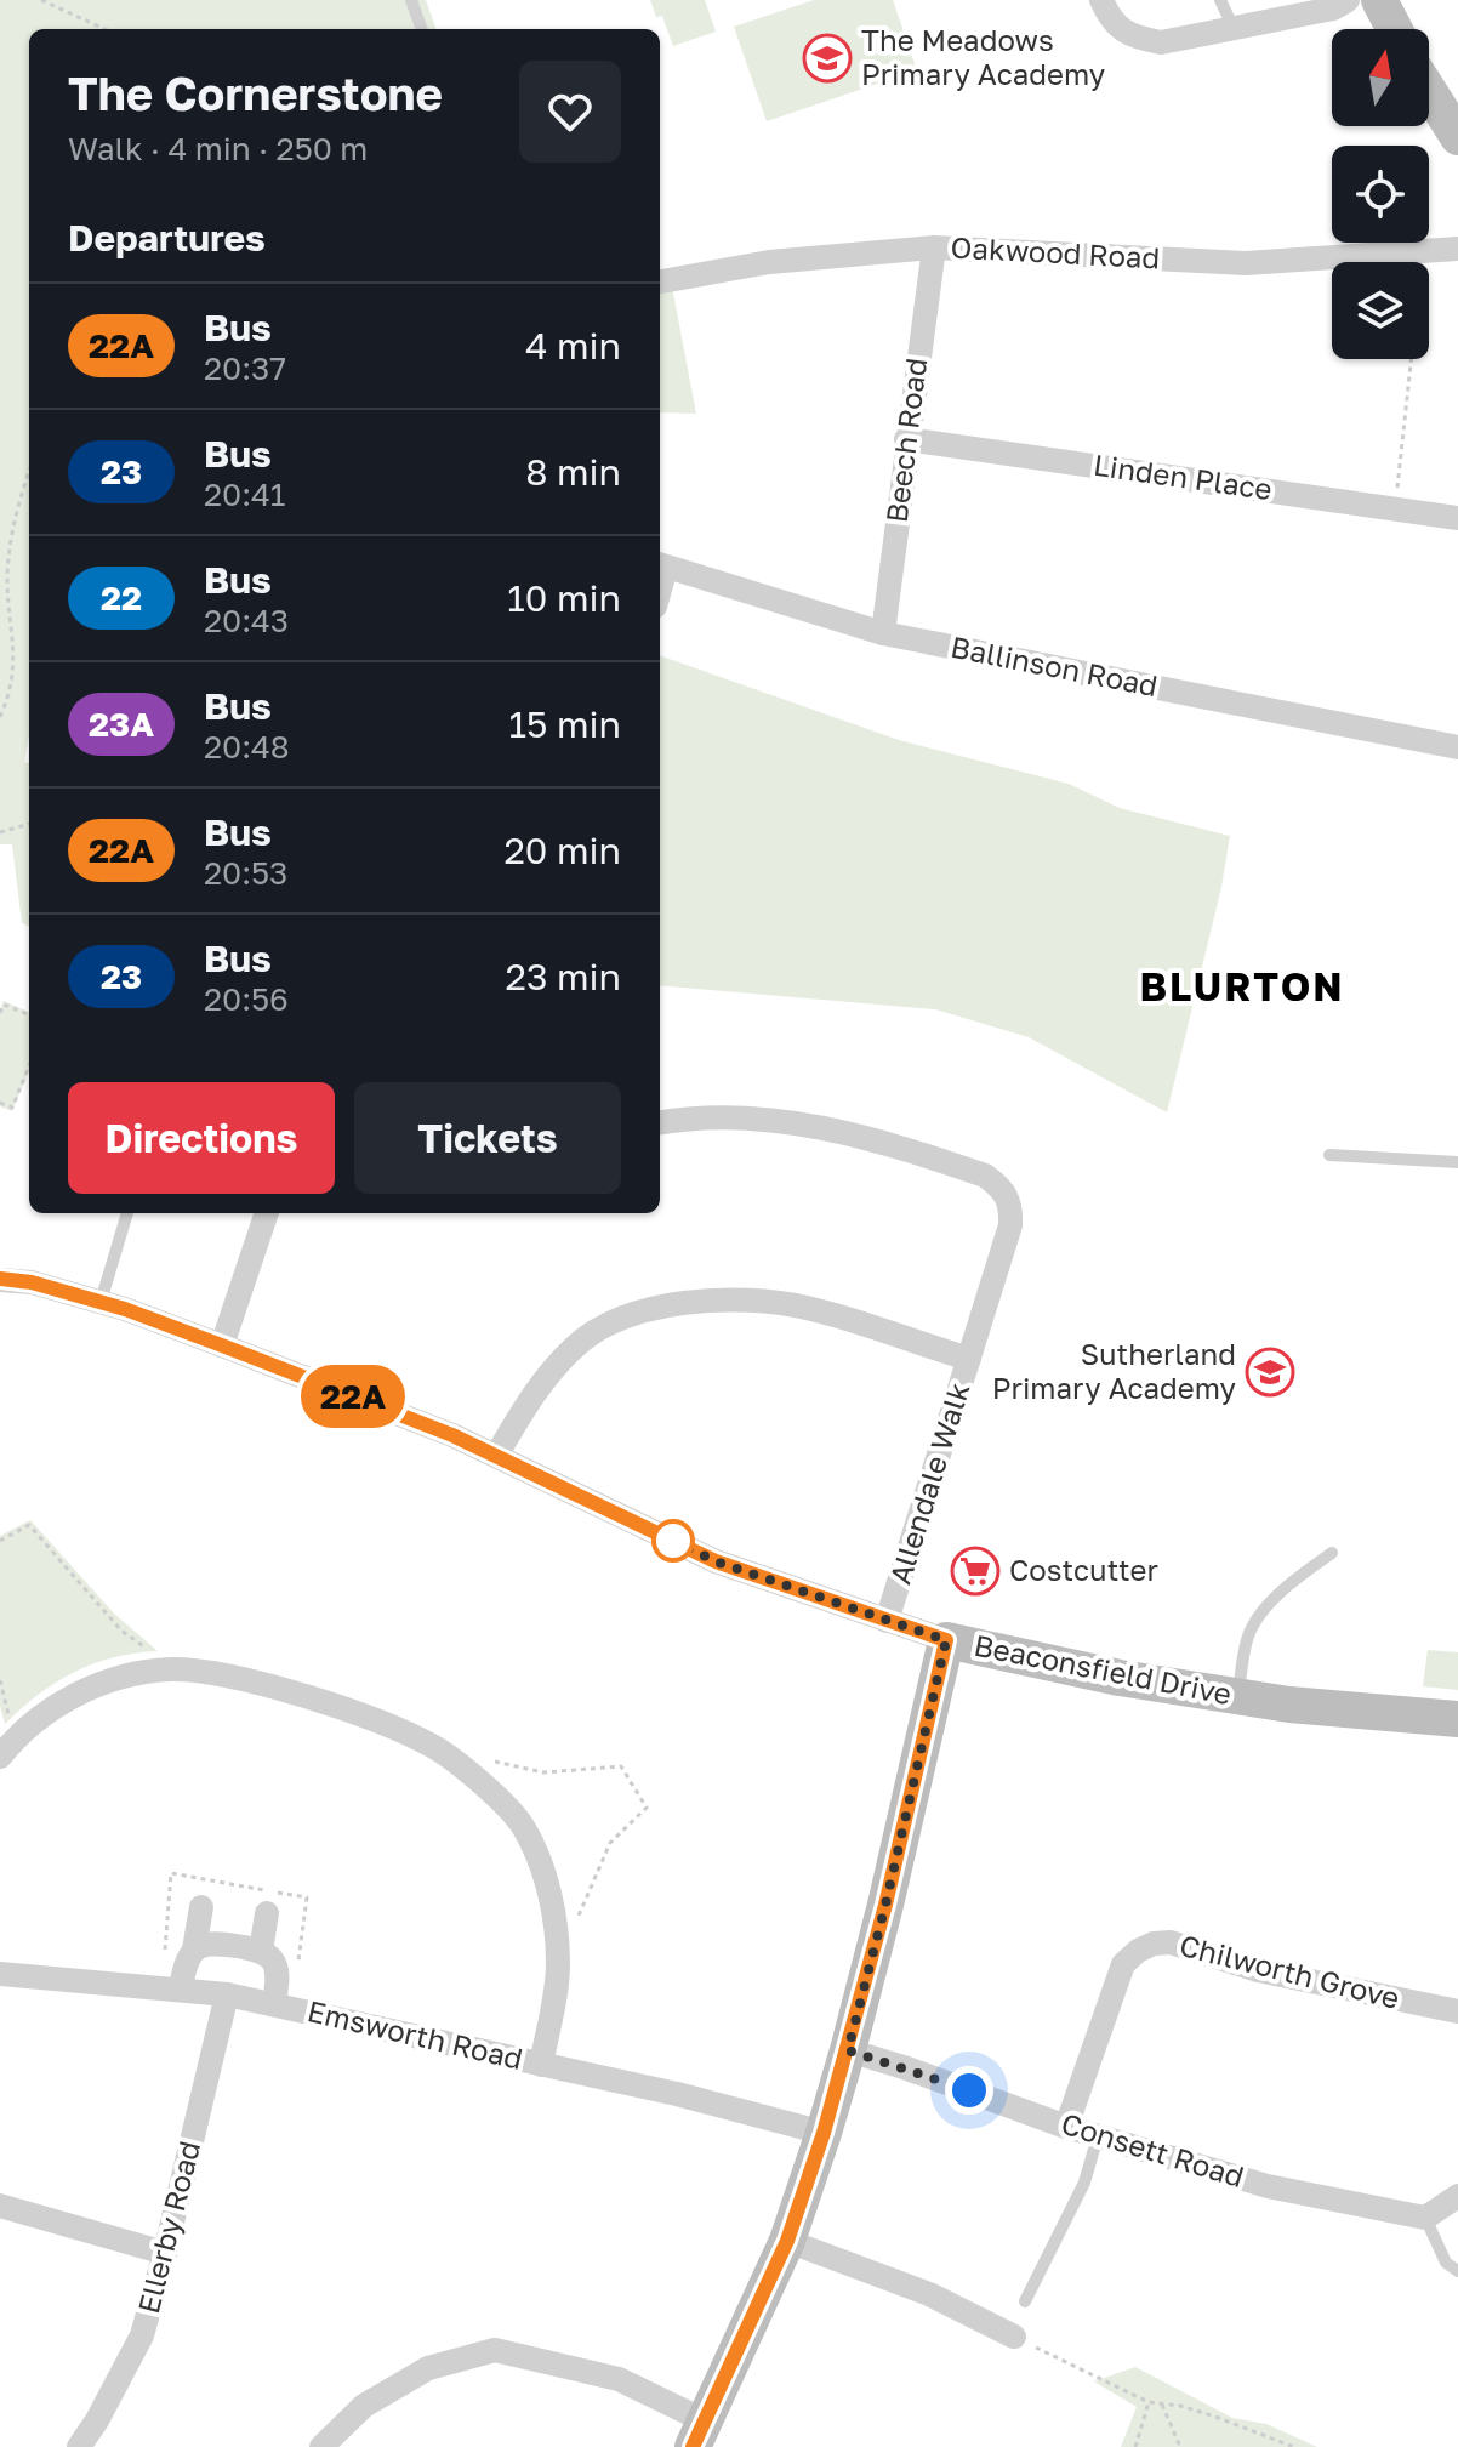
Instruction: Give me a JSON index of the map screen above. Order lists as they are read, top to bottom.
{
  "streets": {
    "street": [
      "Oakwood Road",
      "Beech Road",
      "Linden Place",
      "Ballinson Road",
      "Allendale Walk",
      "Beaconsfield Drive",
      "Chilworth Grove",
      "Emsworth Road",
      "Consett Road",
      "Ellerby Road"
    ]
  },
  "crossings": [
    ["Oakwood Road", "Beech Road"],
    ["Beech Road", "Linden Place"],
    ["Beech Road", "Ballinson Road"],
    ["Allendale Walk", "Beaconsfield Drive"],
    ["Chilworth Grove", "Consett Road"],
    ["Emsworth Road", "Ellerby Road"]
  ],
  "districts": ["BLURTON"],
  "places": {
    "school or university": ["The Meadows Primary Academy", "Sutherland Primary Academy"],
    "supermarket": ["Costcutter"]
  },
  "lines": ["bus line 22A"],
  "north": "top",
  "page": {
    "on_map": "22A",
    "heading": [
      ["The Cornerstone", "Walk · 4 min · 250 m"],
      "Departures"
    ],
    "list": [
      {
        "mark": "22A",
        "name": "Bus",
        "note": "20:37",
        "value": "4 min"
      },
      {
        "mark": "23",
        "name": "Bus",
        "note": "20:41",
        "value": "8 min"
      },
      {
        "mark": "22",
        "name": "Bus",
        "note": "20:43",
        "value": "10 min"
      },
      {
        "mark": "23A",
        "name": "Bus",
        "note": "20:48",
        "value": "15 min"
      },
      {
        "mark": "22A",
        "name": "Bus",
        "note": "20:53",
        "value": "20 min"
      },
      {
        "mark": "23",
        "name": "Bus",
        "note": "20:56",
        "value": "23 min"
      }
    ],
    "buttons": ["Directions", "Tickets"]
  }
}
